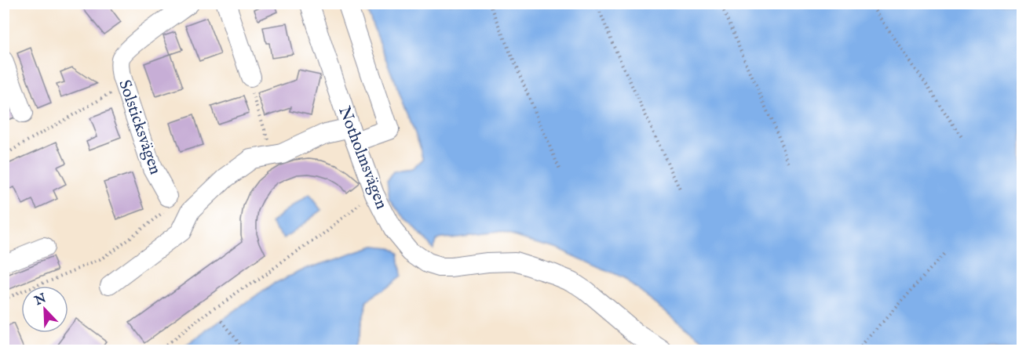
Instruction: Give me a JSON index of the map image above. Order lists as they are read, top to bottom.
{
  "streets": {
    "street": ["Solsticksvägen", "Notholmsvägen"]
  },
  "north": "top left"
}
